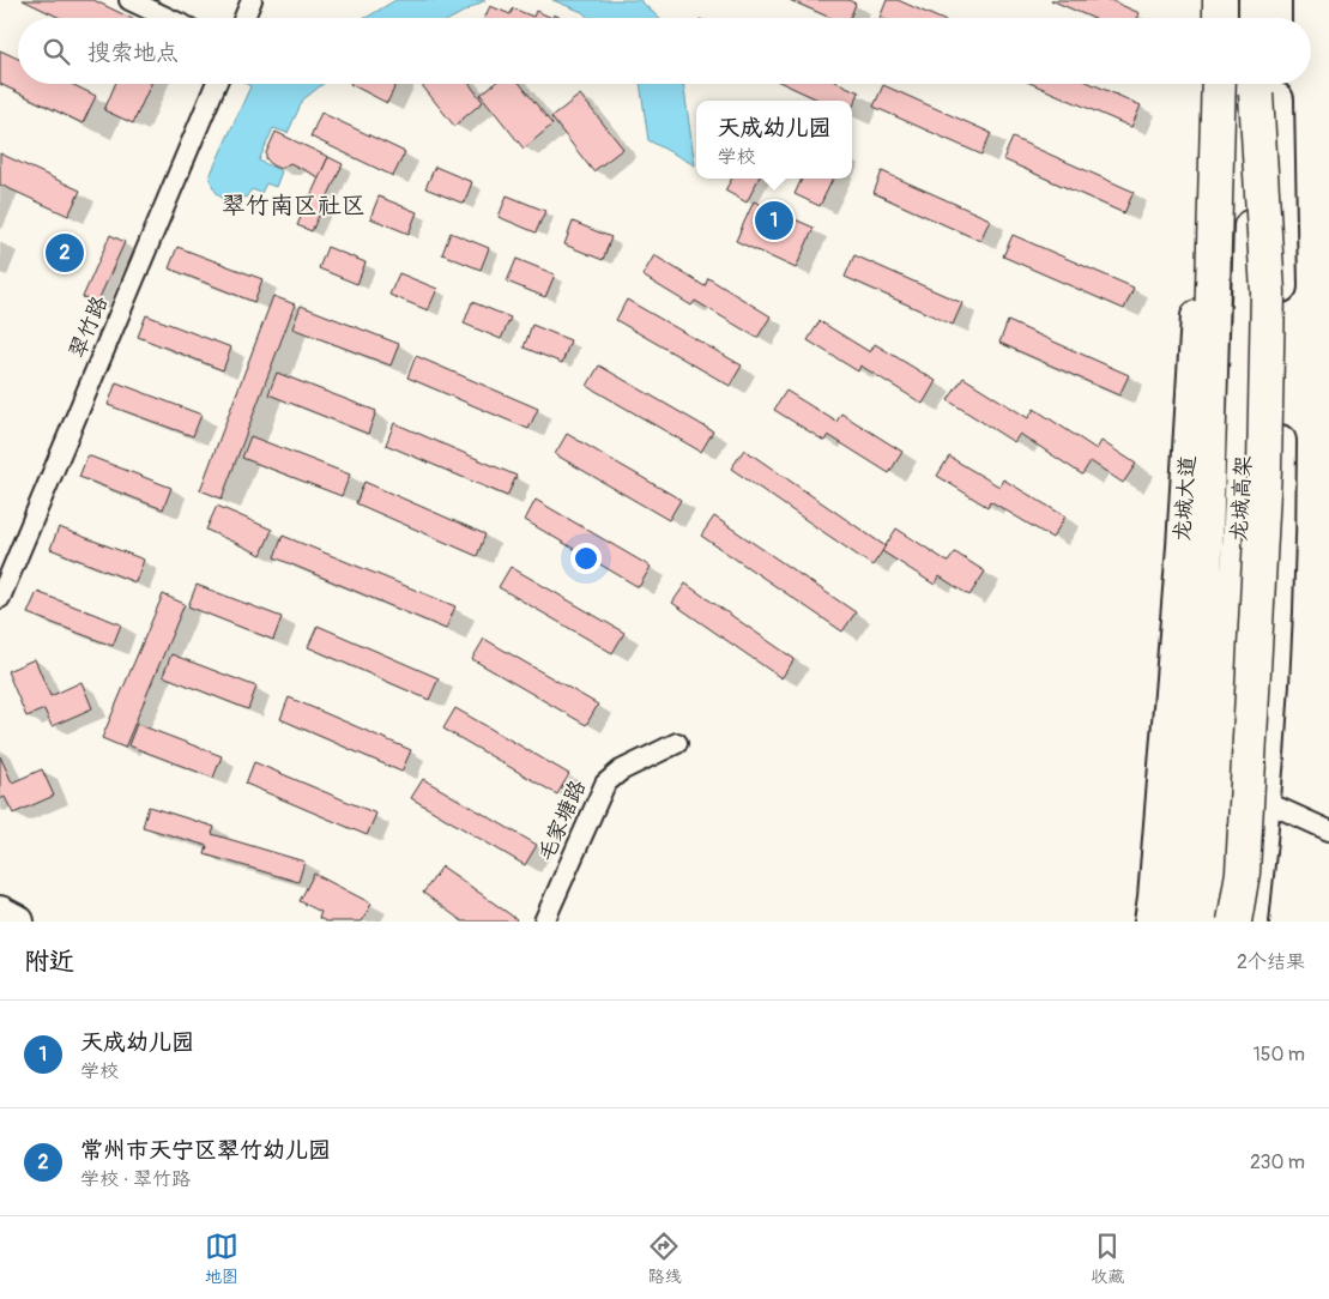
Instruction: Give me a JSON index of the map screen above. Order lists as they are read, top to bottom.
{
  "streets": {
    "highway": ["龙城高架"],
    "main road": ["龙城大道"],
    "street": ["翠竹路", "毛家塘路"]
  },
  "districts": ["翠竹南区社区"],
  "page": {
    "search": "搜索地点",
    "popup": ["天成幼儿园", "学校"],
    "pins": ["1", "2"],
    "heading": ["附近", "2个结果"],
    "list": [
      {
        "mark": "1",
        "name": "天成幼儿园",
        "note": "学校",
        "value": "150 m"
      },
      {
        "mark": "2",
        "name": "常州市天宁区翠竹幼儿园",
        "note": "学校 · 翠竹路",
        "value": "230 m"
      }
    ],
    "nav": ["地图", "路线", "收藏"]
  }
}
